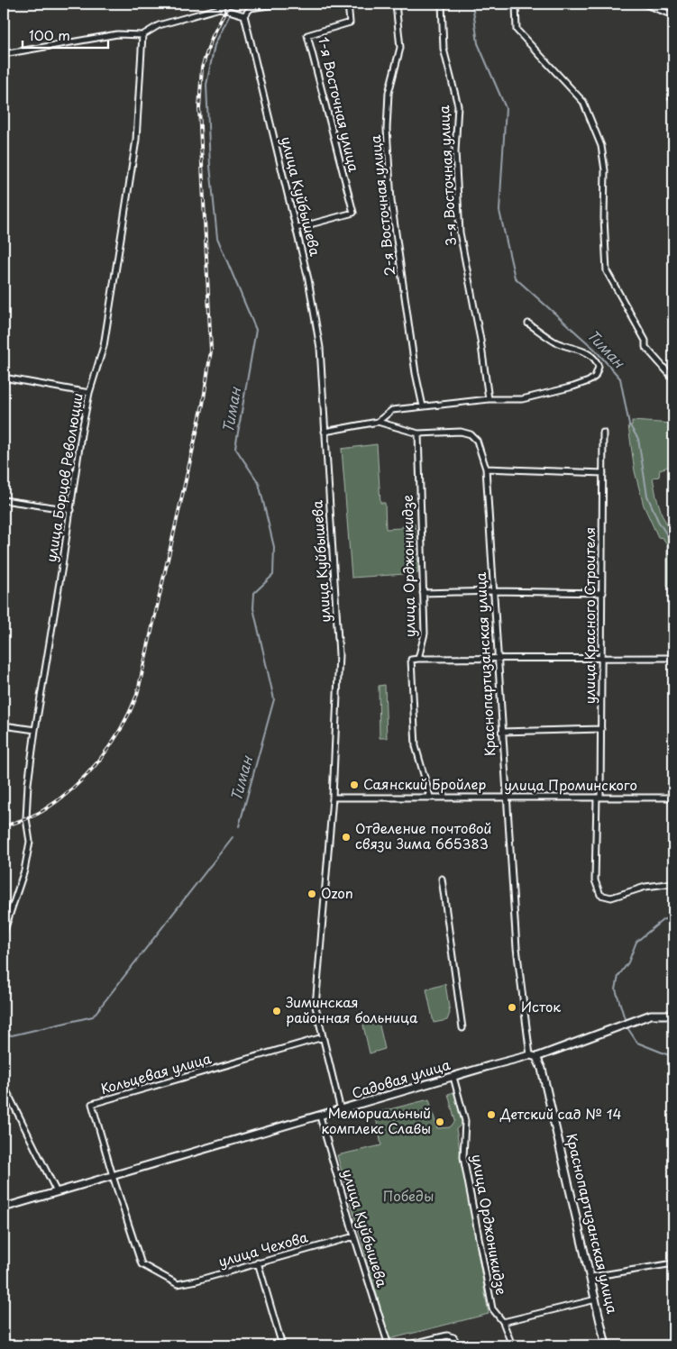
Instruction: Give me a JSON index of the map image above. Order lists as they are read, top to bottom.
{
  "streets": {
    "street": [
      "1-я Восточная улица",
      "3-я Восточная улица",
      "улица Куйбышева",
      "2-я Восточная улица",
      "улица Борцов Революции",
      "улица Орджоникидзе",
      "улица Красного Строителя",
      "Краснопартизанская улица",
      "улица Проминского",
      "Кольцевая улица",
      "Садовая улица",
      "улица Чехова"
    ]
  },
  "crossings": [
    ["1-я Восточная улица", "улица Куйбышева"],
    ["улица Куйбышева", "улица Проминского"],
    ["улица Куйбышева", "Кольцевая улица"],
    ["улица Куйбышева", "Садовая улица"],
    ["улица Куйбышева", "улица Чехова"],
    ["улица Орджоникидзе", "Краснопартизанская улица"],
    ["улица Орджоникидзе", "улица Проминского"],
    ["улица Орджоникидзе", "Садовая улица"],
    ["улица Красного Строителя", "улица Проминского"],
    ["Краснопартизанская улица", "улица Проминского"],
    ["Краснопартизанская улица", "Садовая улица"],
    ["Кольцевая улица", "Садовая улица"],
    ["Кольцевая улица", "улица Чехова"]
  ],
  "water": ["Тиман"],
  "parks": ["Победы"],
  "places": [
    "Саянский Бройлер",
    "Отделение почтовой связи Зима 665383",
    "Ozon",
    "Исток",
    "Зиминская районная больница",
    "Детский сад № 14",
    "Мемориальный комплекс Славы"
  ],
  "scale_bar": "100 m"
}
